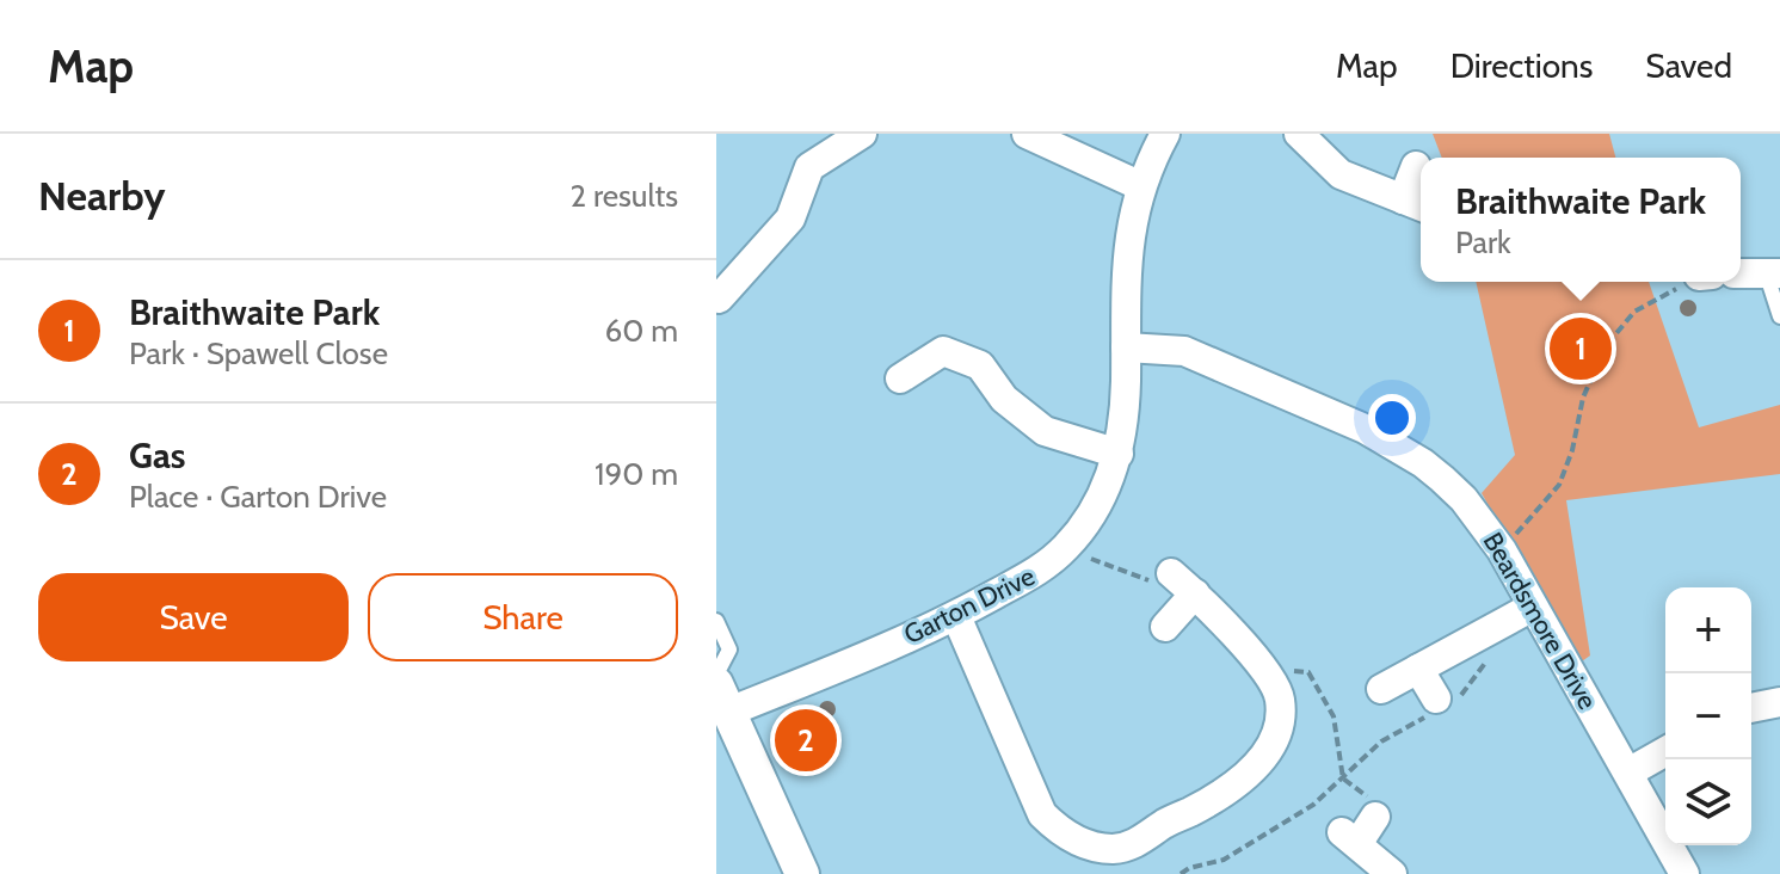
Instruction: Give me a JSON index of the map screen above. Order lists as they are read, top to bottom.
{
  "streets": {
    "street": ["Garton Drive", "Beardsmore Drive"]
  },
  "crossings": [
    ["Garton Drive", "Beardsmore Drive"]
  ],
  "page": {
    "header": "Map",
    "nav": ["Map", "Directions", "Saved"],
    "heading": ["Nearby", "2 results"],
    "popup": ["Braithwaite Park", "Park"],
    "list": [
      {
        "mark": "1",
        "name": "Braithwaite Park",
        "note": "Park · Spawell Close",
        "value": "60 m"
      },
      {
        "mark": "2",
        "name": "Gas",
        "note": "Place · Garton Drive",
        "value": "190 m"
      }
    ],
    "pins": ["1", "2"],
    "buttons": ["Save", "Share"],
    "map_buttons": ["+", "−"]
  }
}
